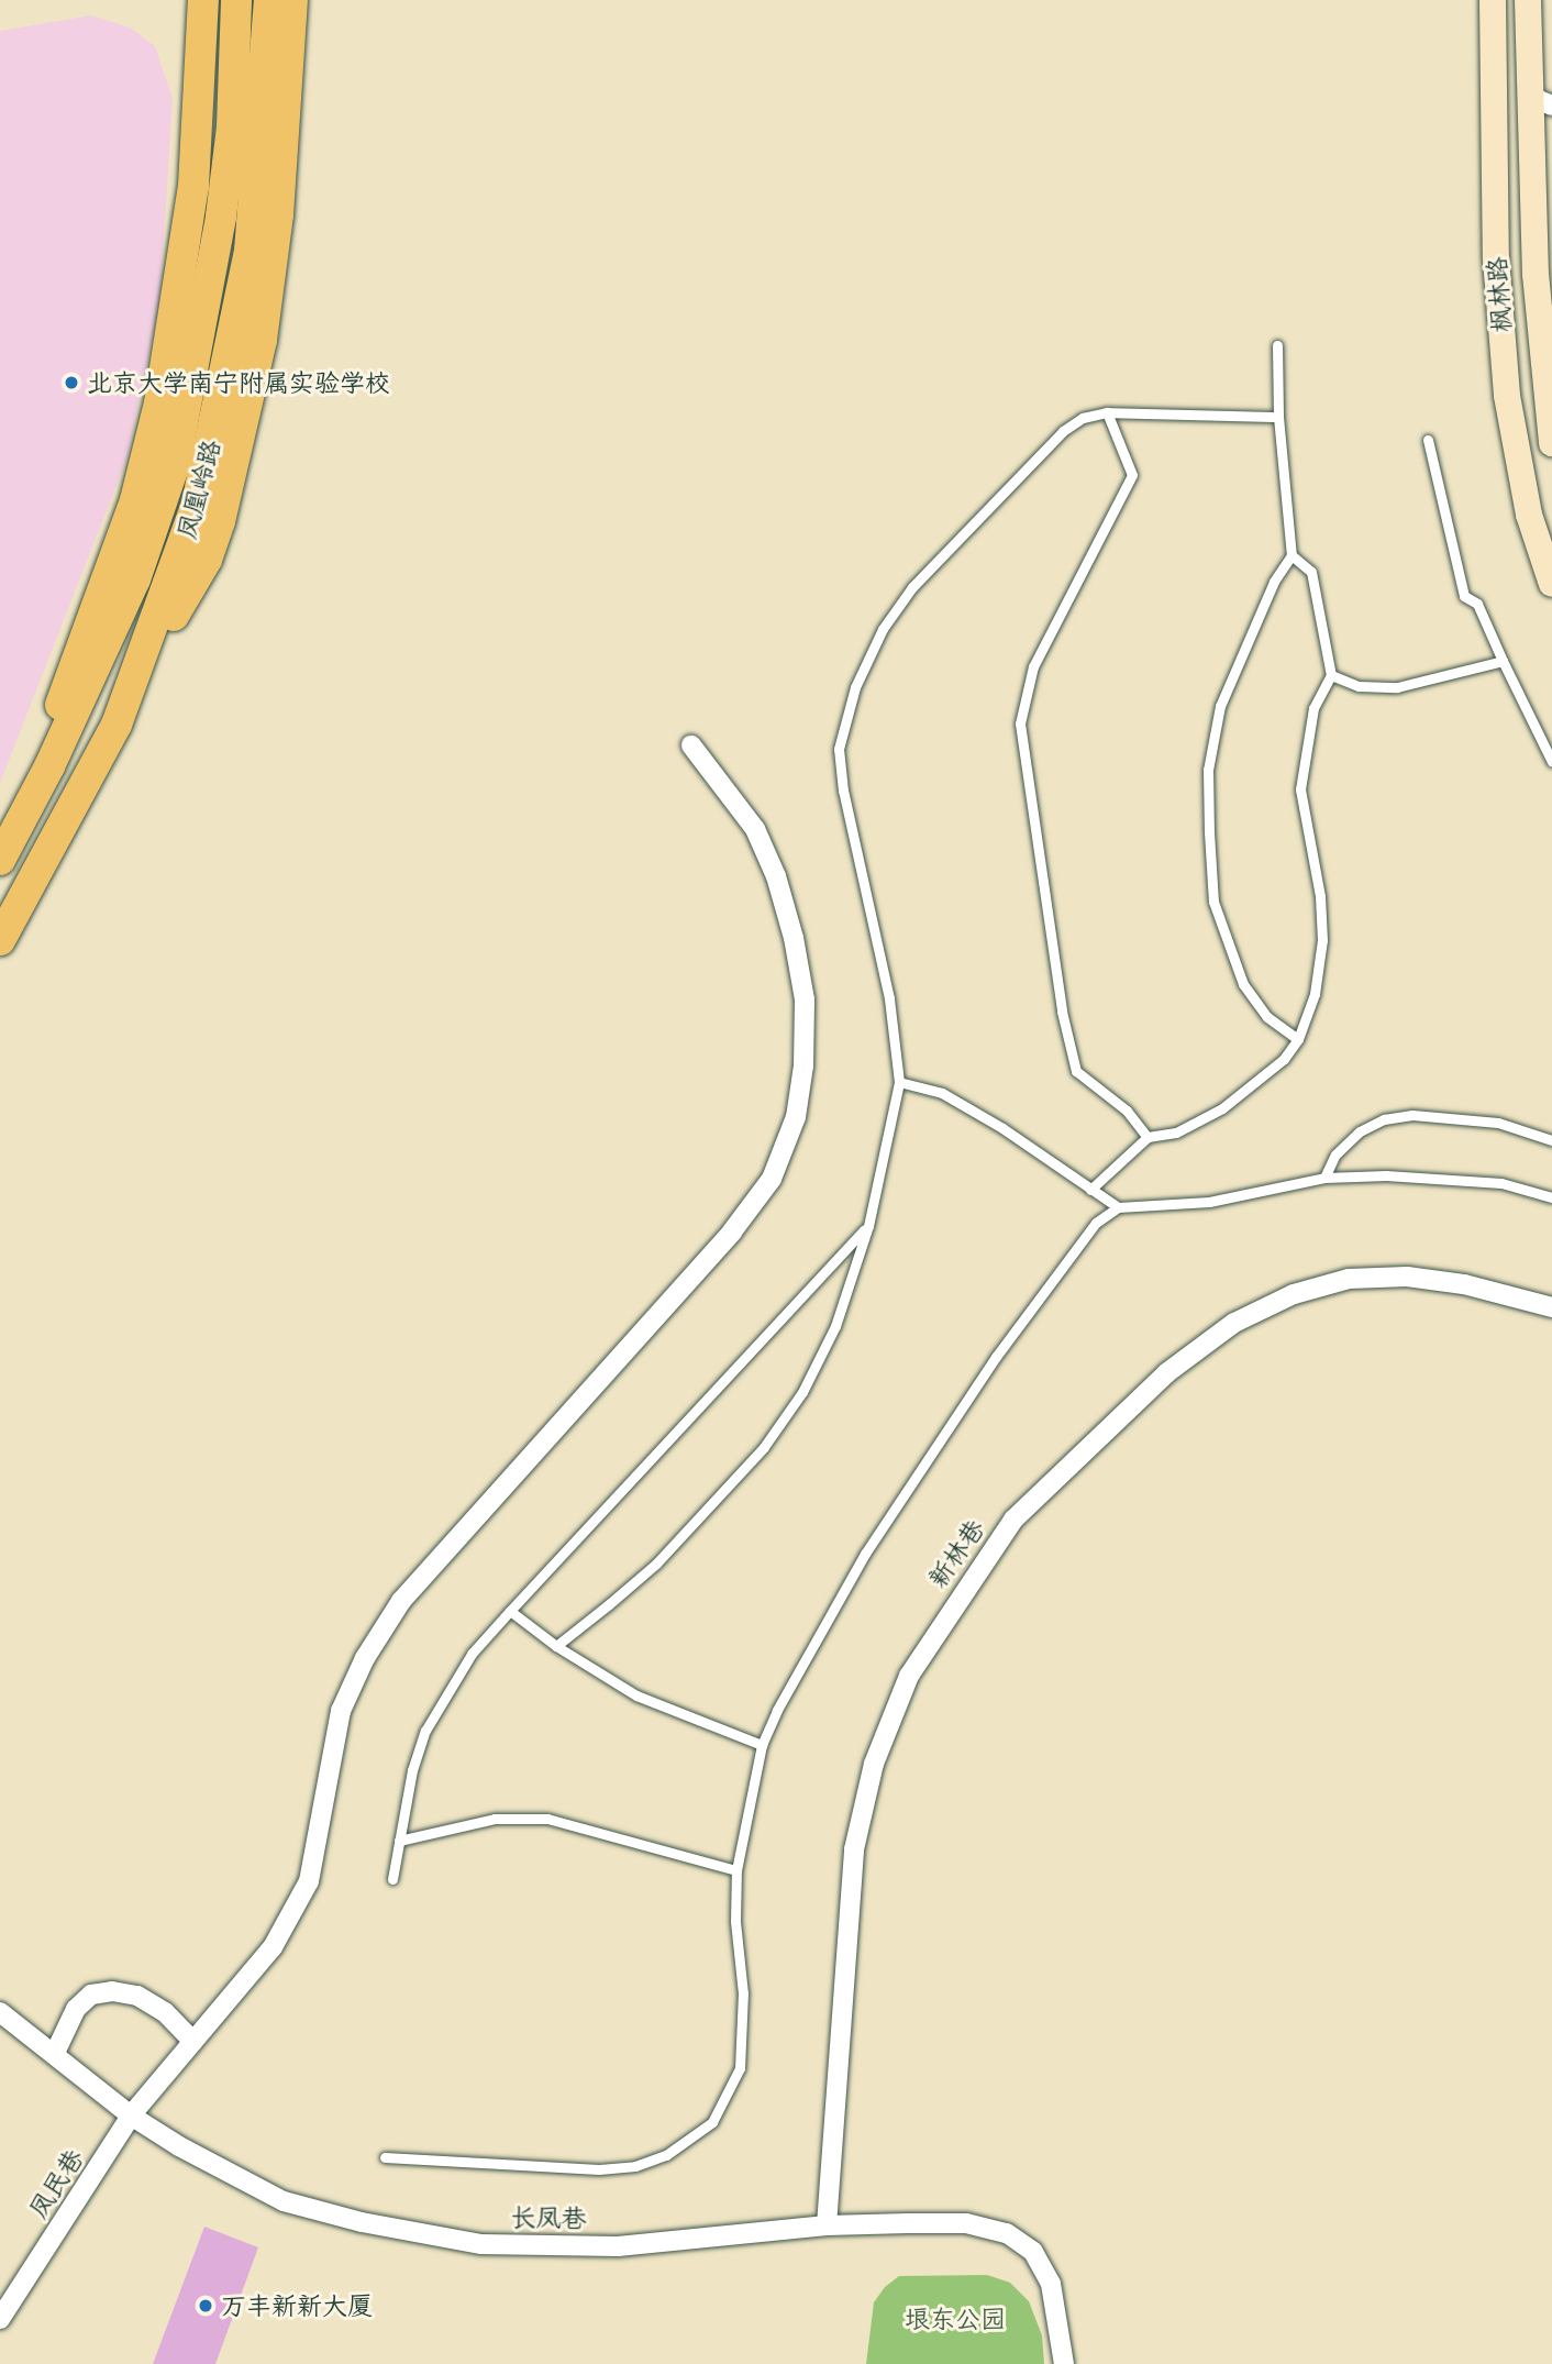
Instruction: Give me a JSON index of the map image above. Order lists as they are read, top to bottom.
{
  "streets": {
    "main road": ["枫林路", "凤凰岭路"],
    "street": ["新林巷", "凤民巷", "长凤巷"]
  },
  "crossings": [
    ["新林巷", "长凤巷"],
    ["凤民巷", "长凤巷"]
  ],
  "parks": ["埌东公园"],
  "places": ["北京大学南宁附属实验学校", "万丰新新大厦"]
}
